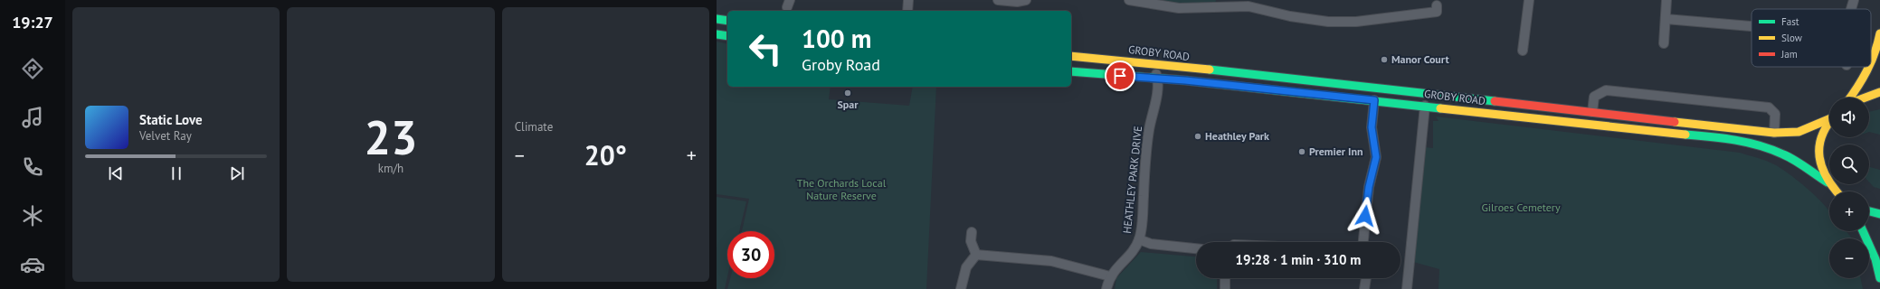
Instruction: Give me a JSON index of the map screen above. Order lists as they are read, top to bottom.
{
  "streets": {
    "main road": ["GROBY ROAD"],
    "street": ["HEATHLEY PARK DRIVE"]
  },
  "crossings": [
    ["GROBY ROAD", "HEATHLEY PARK DRIVE"]
  ],
  "parks": ["The Orchards Local Nature Reserve", "Gilroes Cemetery"],
  "places": [
    "Manor Court",
    "Spar",
    "Heathley Park",
    "Premier Inn"
  ],
  "legend": ["Fast", "Slow", "Jam"],
  "page": {
    "tabs": "19:27",
    "tile": [
      ["23", "km/h"],
      "Climate"
    ],
    "turn": ["100 m", "Groby Road"],
    "map_buttons": ["+", "−"],
    "song": ["Static Love", "Velvet Ray"],
    "heat": ["−", "20°", "+"],
    "limit": "30",
    "trip": "19:28 · 1 min · 310 m"
  }
}
